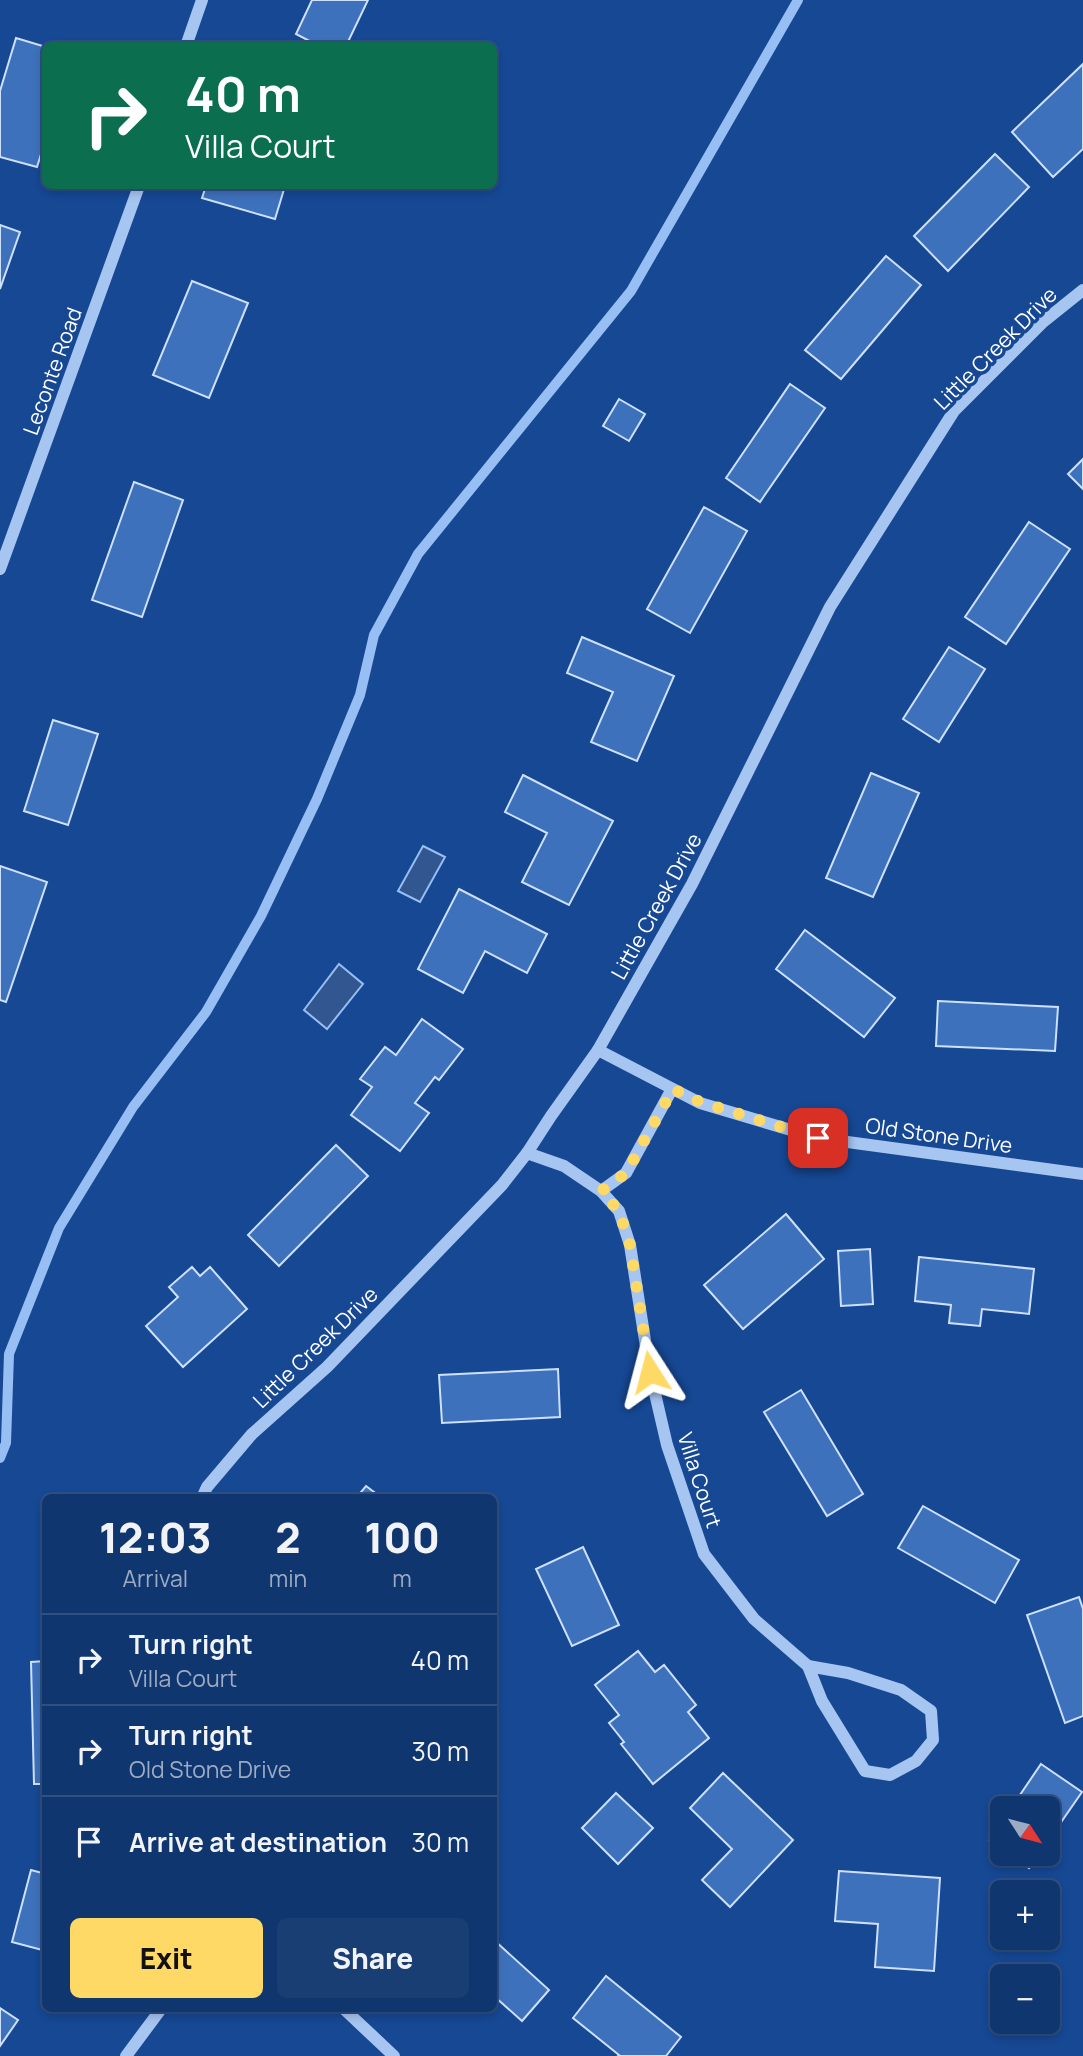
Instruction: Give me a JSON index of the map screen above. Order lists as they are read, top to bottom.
{
  "streets": {
    "street": [
      "Little Creek Drive",
      "Leconte Road",
      "Old Stone Drive",
      "Villa Court"
    ]
  },
  "crossings": [
    ["Little Creek Drive", "Old Stone Drive"],
    ["Little Creek Drive", "Villa Court"]
  ],
  "north": "bottom right",
  "page": {
    "turn": ["40 m", "Villa Court"],
    "eta": [
      "12:03",
      "Arrival",
      "2",
      "min",
      "100",
      "m"
    ],
    "list": [
      {
        "name": "Turn right",
        "note": "Villa Court",
        "value": "40 m"
      },
      {
        "name": "Turn right",
        "note": "Old Stone Drive",
        "value": "30 m"
      },
      {
        "name": "Arrive at destination",
        "value": "30 m"
      }
    ],
    "map_buttons": ["+", "−"],
    "buttons": ["Exit", "Share"]
  }
}
